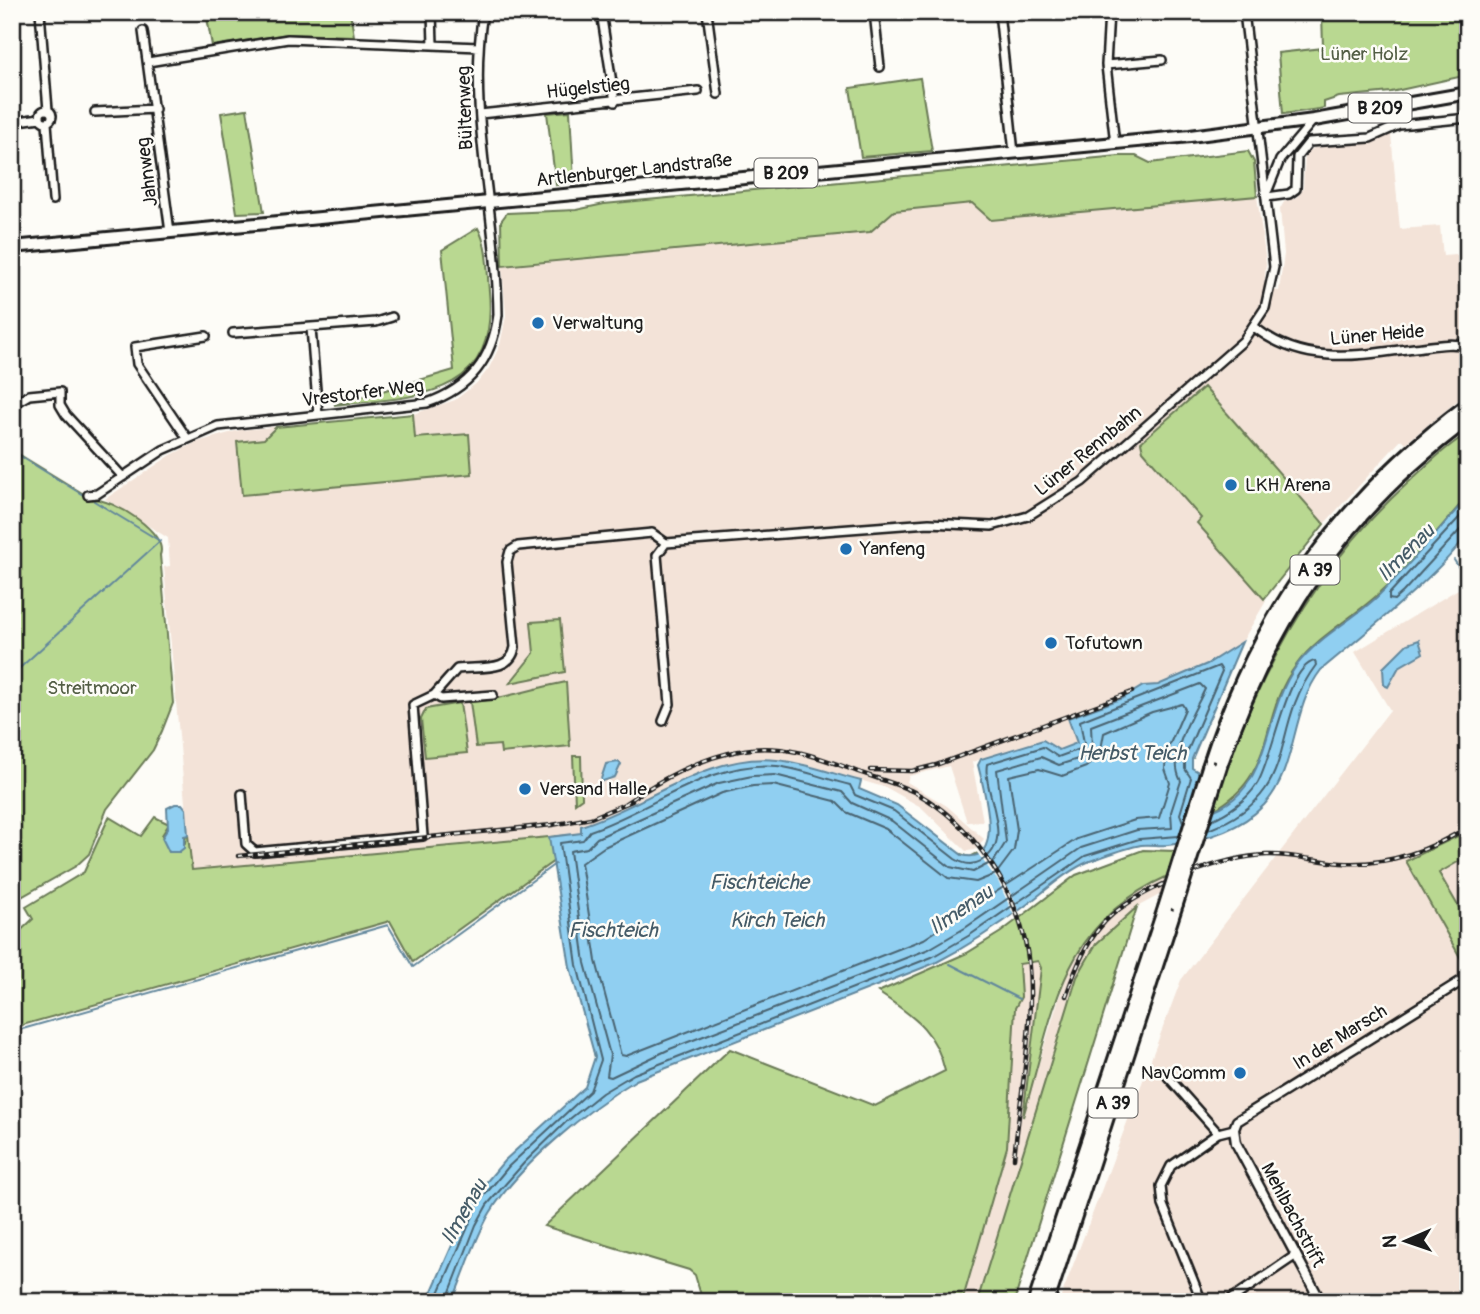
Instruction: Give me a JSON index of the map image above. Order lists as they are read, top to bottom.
{
  "streets": {
    "highway": ["A 39"],
    "main road": ["B 209", "Artlenburger Landstraße"],
    "street": [
      "Hügelstieg",
      "Bültenweg",
      "Jahnweg",
      "Lüner Heide",
      "Vrestorfer Weg",
      "Lüner Rennbahn",
      "In der Marsch",
      "Mehlbachstrift"
    ]
  },
  "crossings": [
    ["Hügelstieg", "Bültenweg"],
    ["Bültenweg", "Artlenburger Landstraße"],
    ["Bültenweg", "Vrestorfer Weg"],
    ["B 209", "Artlenburger Landstraße"],
    ["B 209", "Lüner Rennbahn"],
    ["Artlenburger Landstraße", "Jahnweg"],
    ["Artlenburger Landstraße", "Vrestorfer Weg"],
    ["Artlenburger Landstraße", "Lüner Rennbahn"],
    ["Lüner Heide", "Lüner Rennbahn"],
    ["In der Marsch", "Mehlbachstrift"]
  ],
  "water": [
    "Ilmenau",
    "Herbst Teich",
    "Fischteiche",
    "Kirch Teich",
    "Fischteich"
  ],
  "parks": ["Lüner Holz", "Streitmoor"],
  "places": [
    "Verwaltung",
    "LKH Arena",
    "Yanfeng",
    "Tofutown",
    "Versand Halle",
    "NavComm"
  ],
  "north": "left"
}
